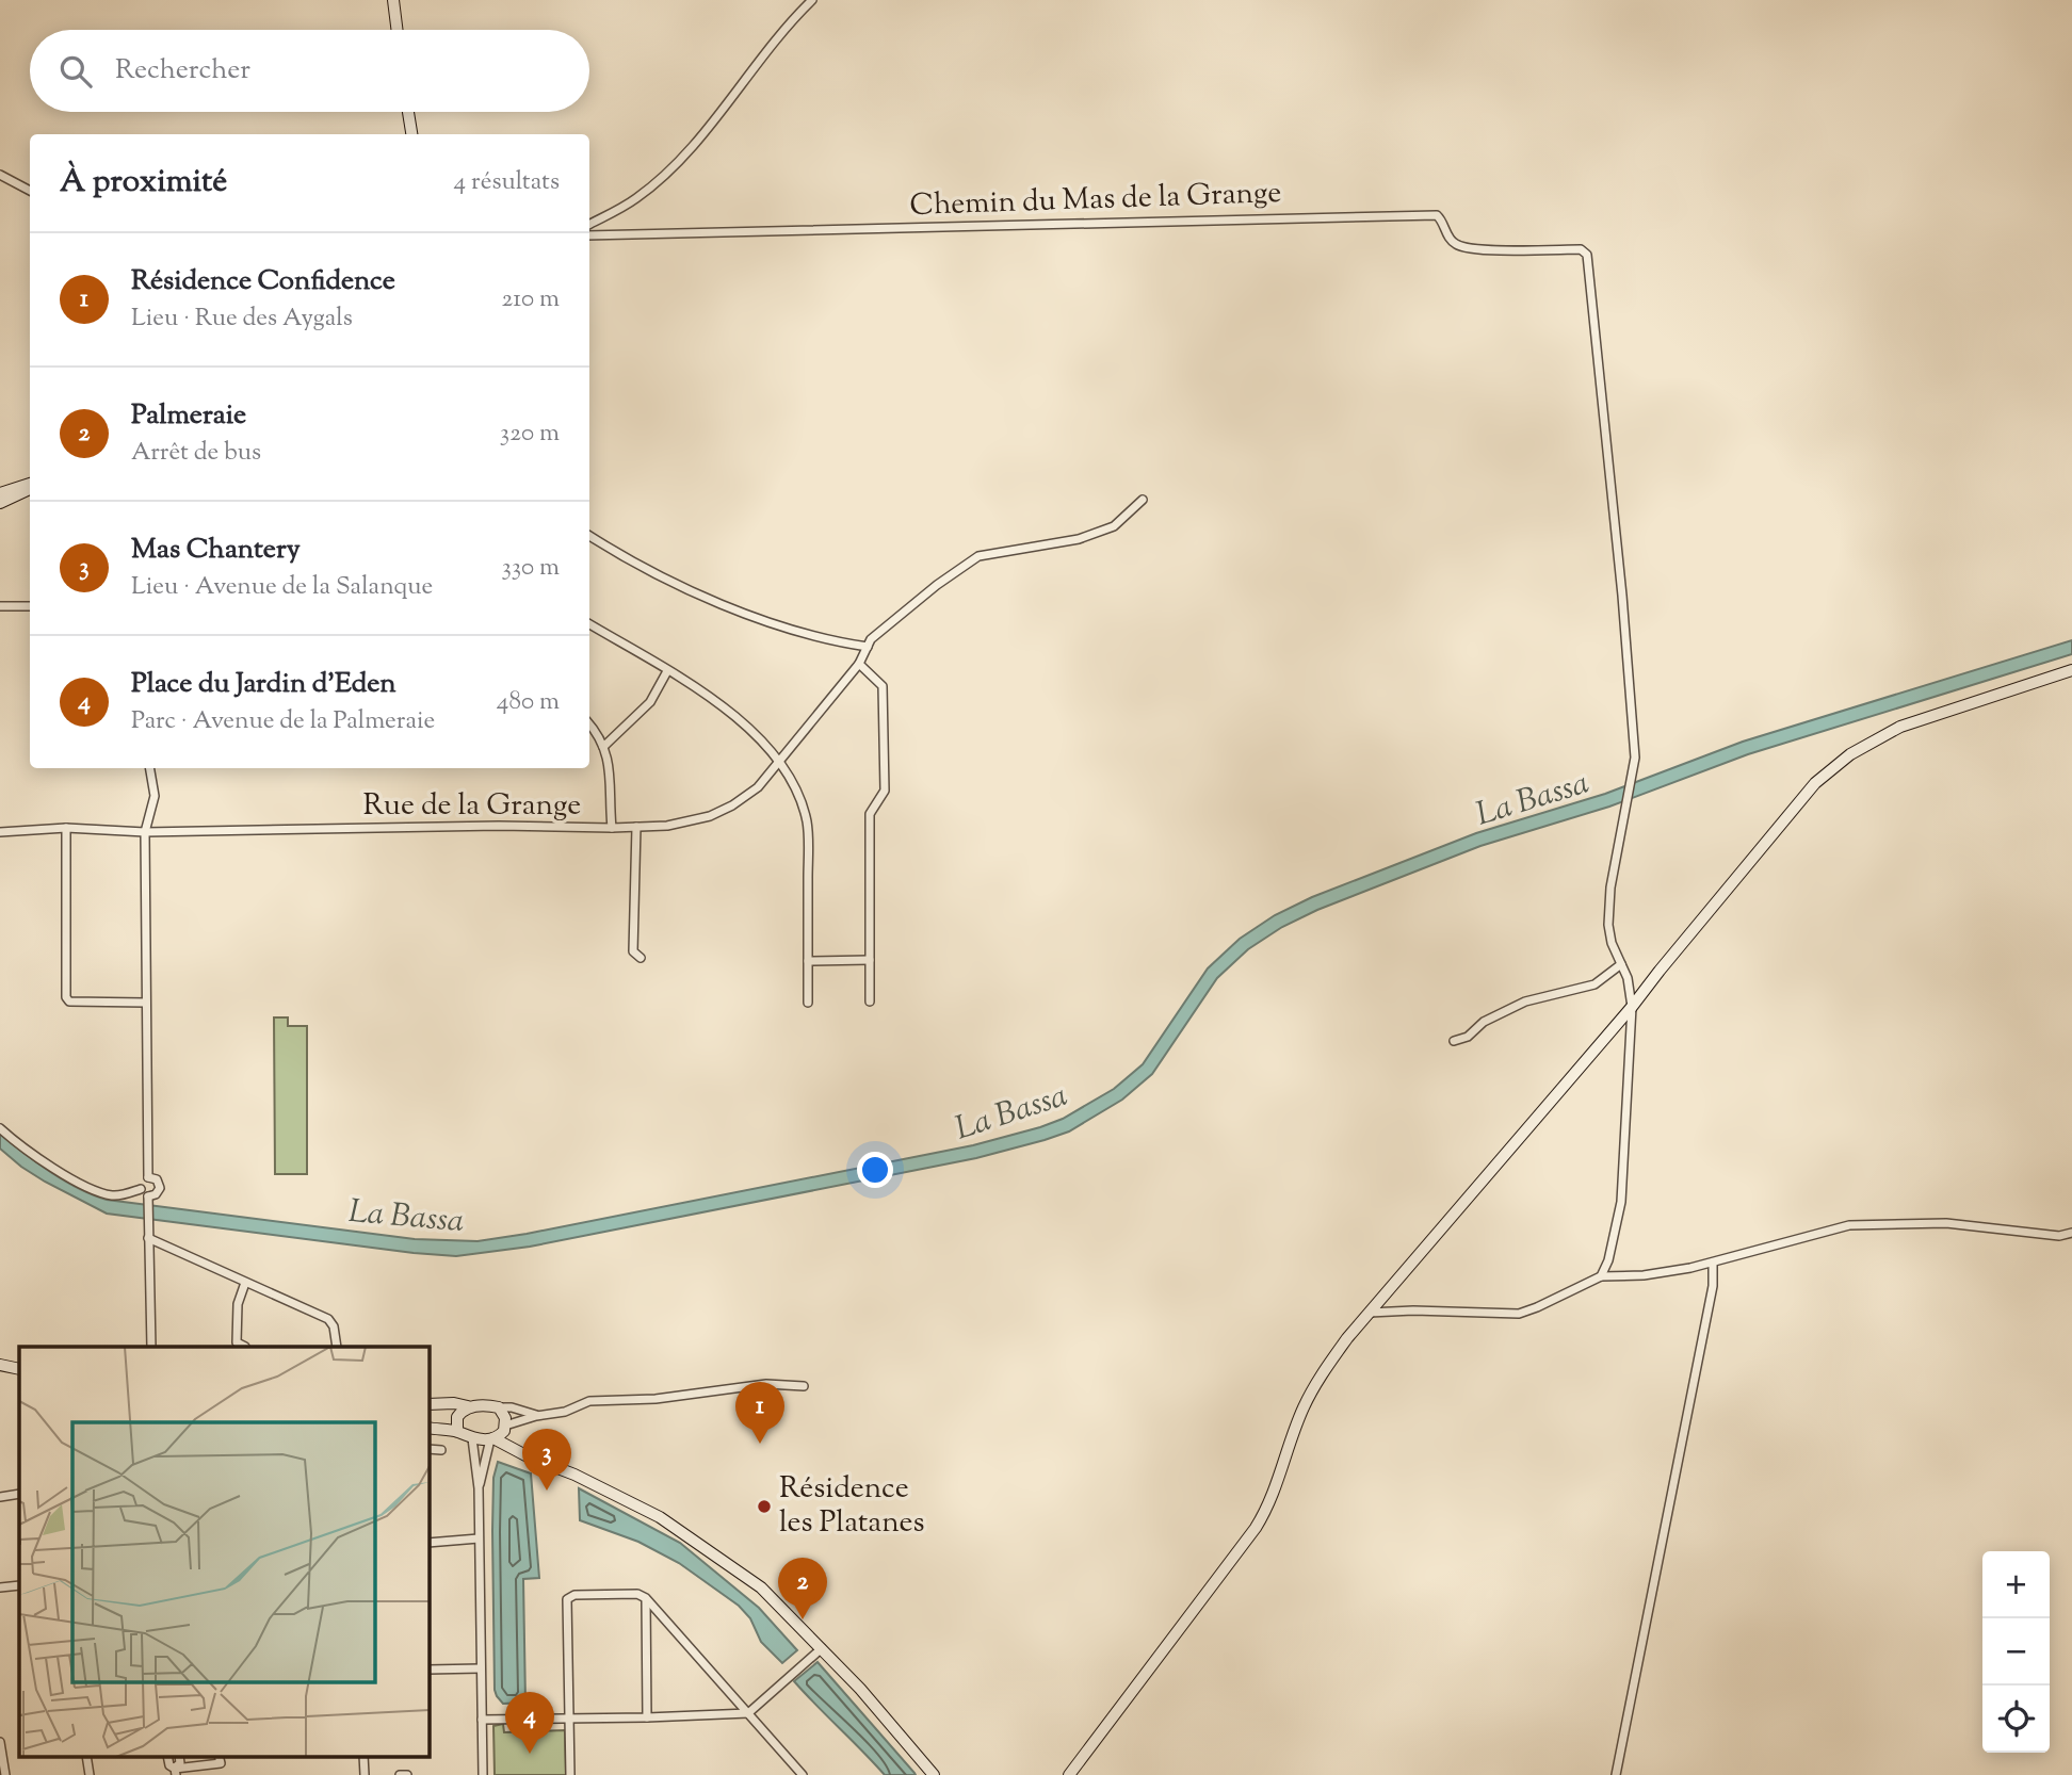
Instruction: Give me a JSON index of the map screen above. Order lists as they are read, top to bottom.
{
  "streets": {
    "street": ["Chemin du Mas de la Grange", "Rue de la Grange"]
  },
  "water": ["La Bassa"],
  "places": ["Résidence les Platanes"],
  "page": {
    "search": "Rechercher",
    "heading": ["À proximité", "4 résultats"],
    "list": [
      {
        "mark": "1",
        "name": "Résidence Confidence",
        "note": "Lieu · Rue des Aygals",
        "value": "210 m"
      },
      {
        "mark": "2",
        "name": "Palmeraie",
        "note": "Arrêt de bus",
        "value": "320 m"
      },
      {
        "mark": "3",
        "name": "Mas Chantery",
        "note": "Lieu · Avenue de la Salanque",
        "value": "330 m"
      },
      {
        "mark": "4",
        "name": "Place du Jardin d'Eden",
        "note": "Parc · Avenue de la Palmeraie",
        "value": "480 m"
      }
    ],
    "pins": [
      "1",
      "3",
      "2",
      "4"
    ],
    "map_buttons": ["+", "−"]
  }
}
